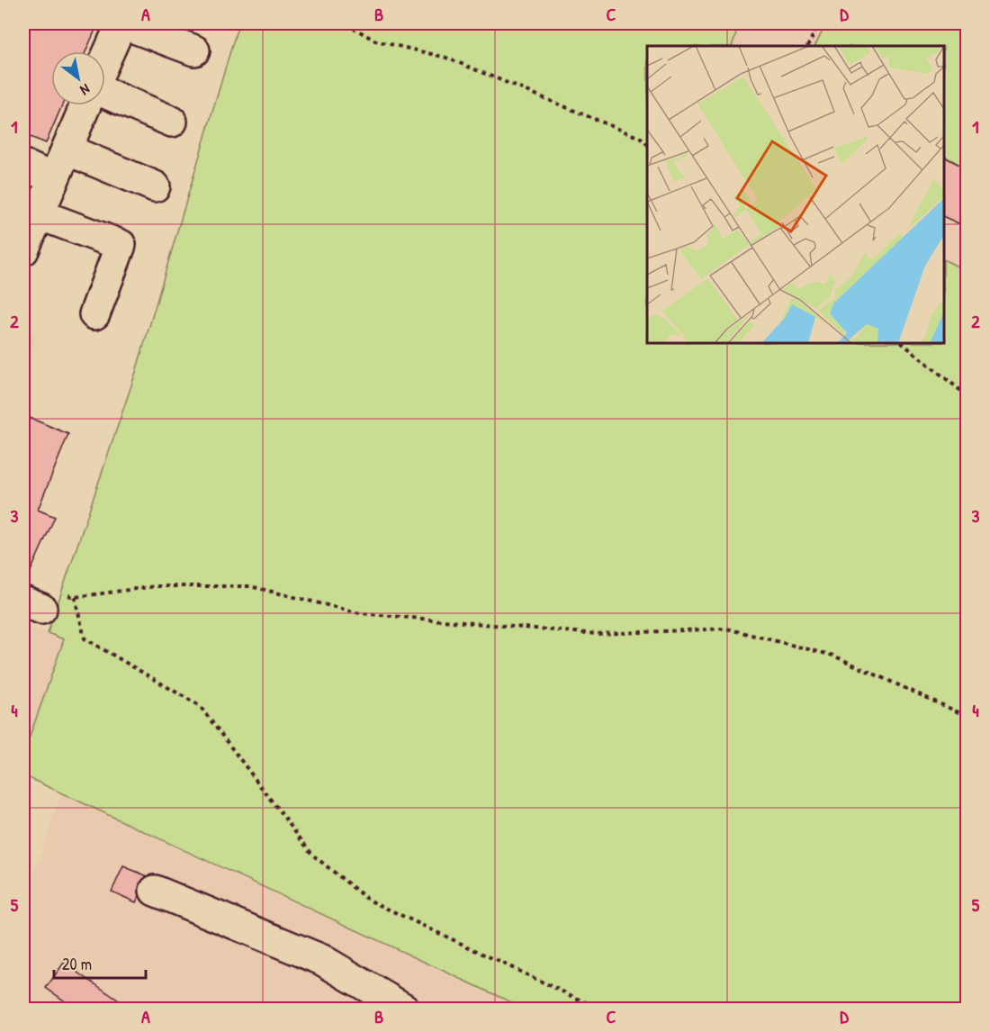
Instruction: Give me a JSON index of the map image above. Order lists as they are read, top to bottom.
{
  "scale_bar": "20 m",
  "north": "bottom right",
  "grid": {
    "columns": [
      "A",
      "B",
      "C",
      "D"
    ],
    "rows": [
      "1",
      "2",
      "3",
      "4",
      "5"
    ]
  }
}
